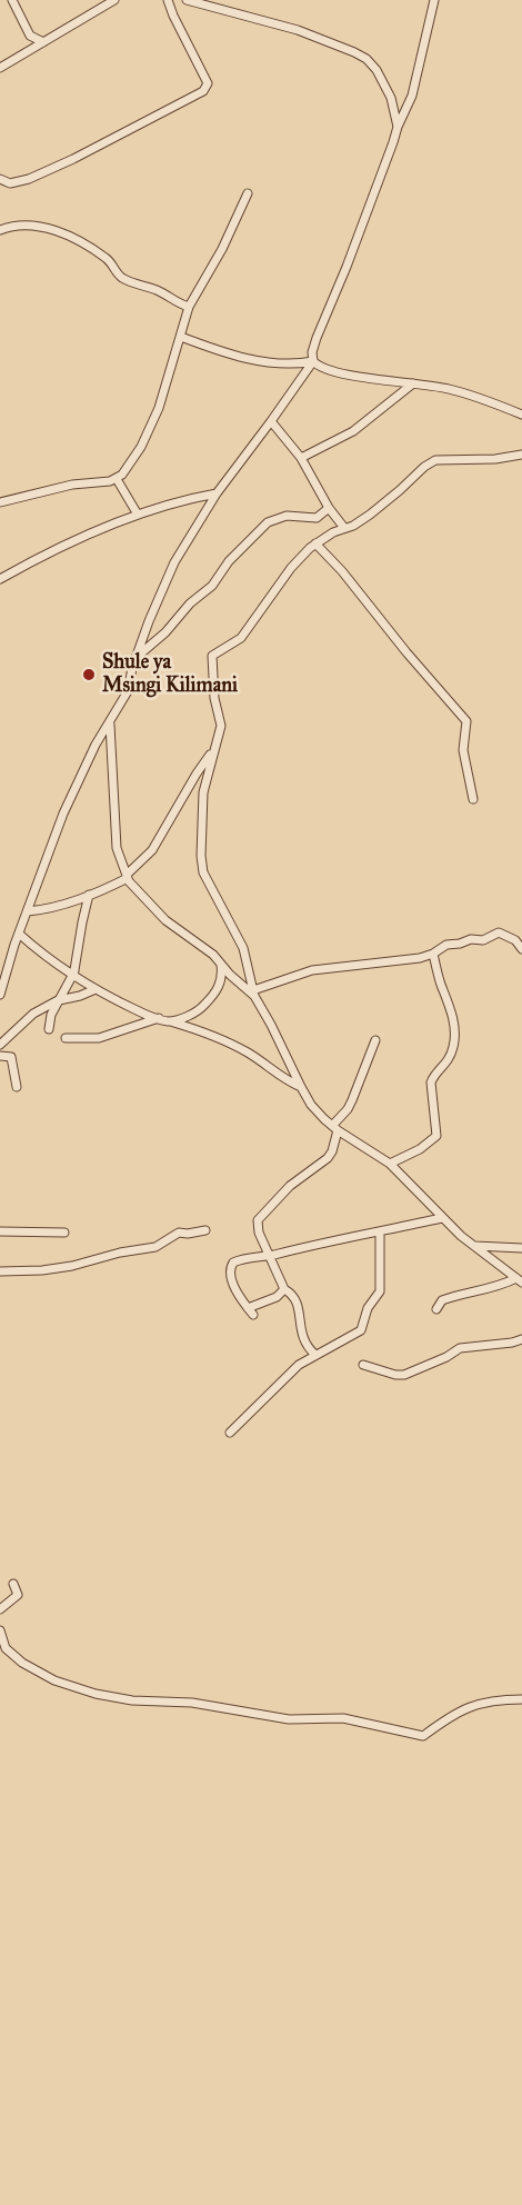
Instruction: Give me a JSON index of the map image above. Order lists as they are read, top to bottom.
{
  "places": ["Shule ya Msingi Kilimani"]
}
